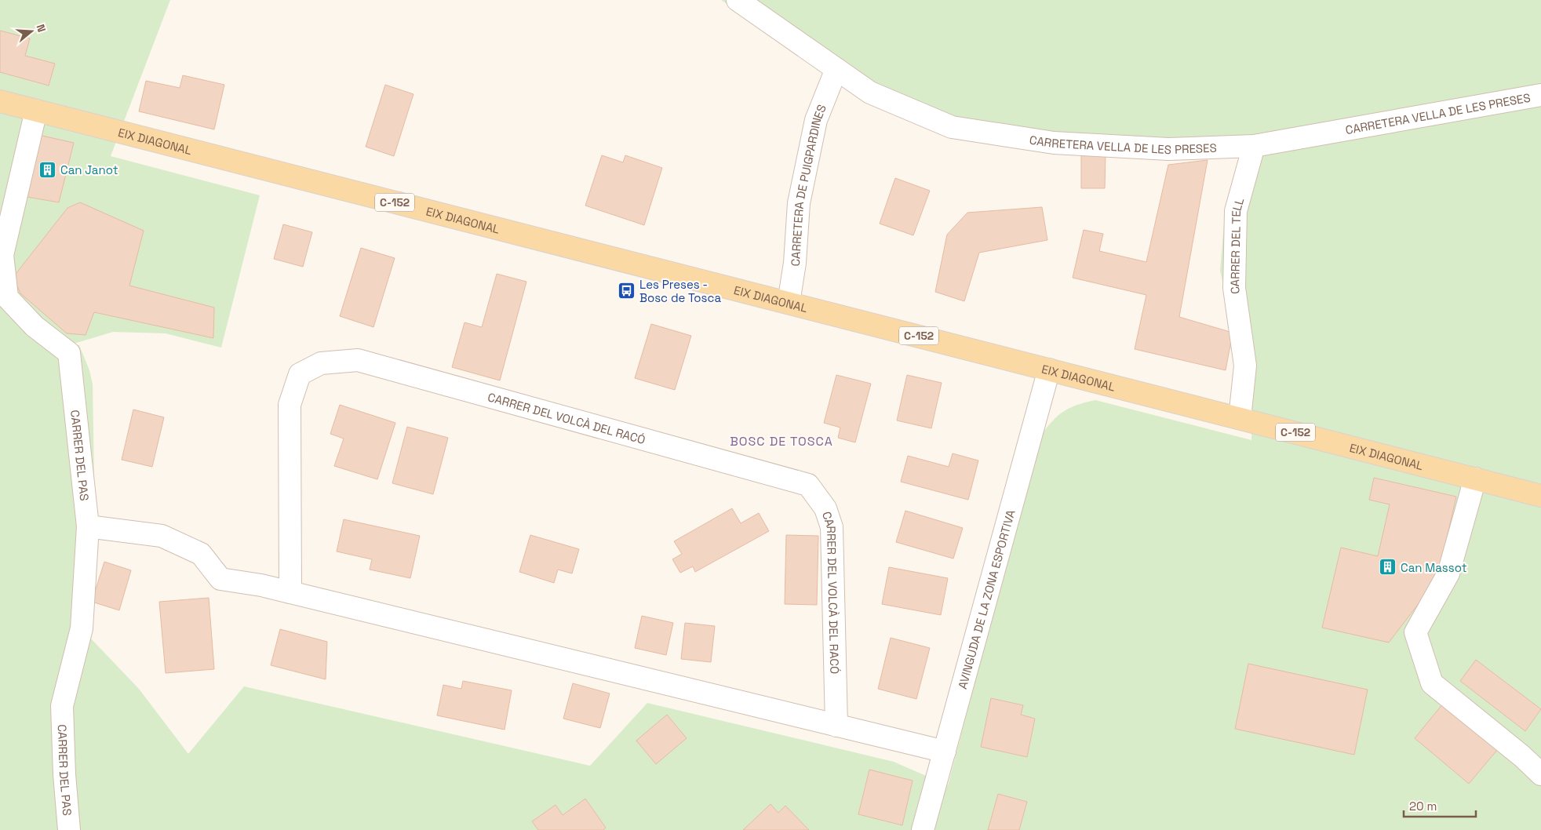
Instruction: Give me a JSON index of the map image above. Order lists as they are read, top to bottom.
{
  "streets": {
    "main road": ["EIX DIAGONAL", "C-152"],
    "street": [
      "CARRETERA VELLA DE LES PRESES",
      "CARRETERA DE PUIGPARDINES",
      "CARRER DEL TELL",
      "CARRER DEL VOLCÀ DEL RACÓ",
      "CARRER DEL PAS",
      "AVINGUDA DE LA ZONA ESPORTIVA"
    ]
  },
  "crossings": [
    ["CARRETERA VELLA DE LES PRESES", "CARRETERA DE PUIGPARDINES"],
    ["CARRETERA VELLA DE LES PRESES", "CARRER DEL TELL"],
    ["EIX DIAGONAL", "CARRETERA DE PUIGPARDINES"],
    ["EIX DIAGONAL", "CARRER DEL TELL"],
    ["EIX DIAGONAL", "CARRER DEL PAS"],
    ["EIX DIAGONAL", "AVINGUDA DE LA ZONA ESPORTIVA"]
  ],
  "districts": ["BOSC DE TOSCA"],
  "places": {
    "building": ["Can Janot", "Can Massot"],
    "bus stop": ["Les Preses - Bosc de Tosca"]
  },
  "scale_bar": "20 m",
  "north": "right"
}
